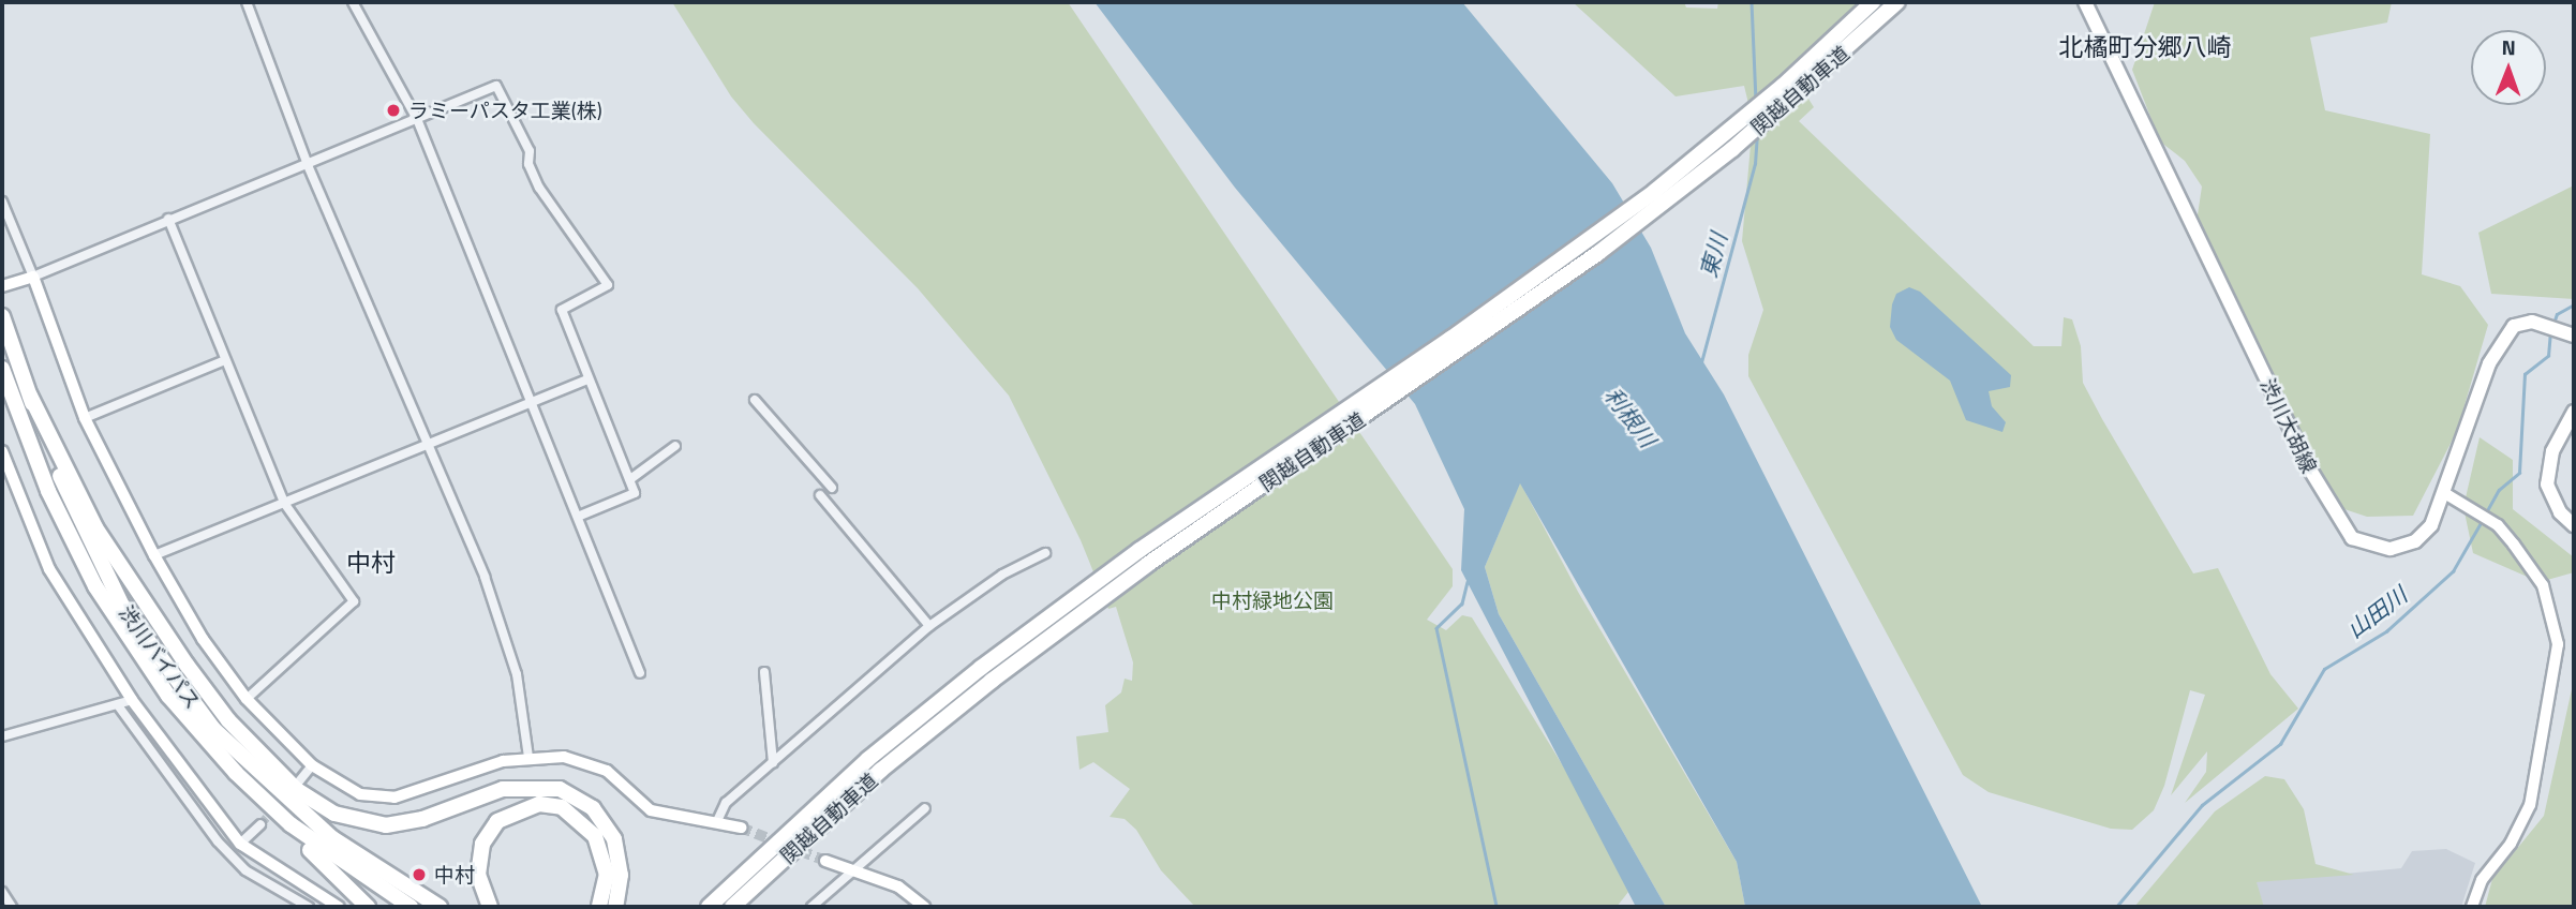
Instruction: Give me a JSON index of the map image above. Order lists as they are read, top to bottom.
{
  "streets": {
    "highway": ["関越自動車道", "渋川バイパス"],
    "main road": ["渋川大胡線"]
  },
  "districts": ["北橘町分郷八崎", "中村"],
  "water": ["東川", "利根川", "山田川"],
  "parks": ["中村緑地公園"],
  "places": ["ラミーパスタ工業(株)", "中村"],
  "north": "top"
}
